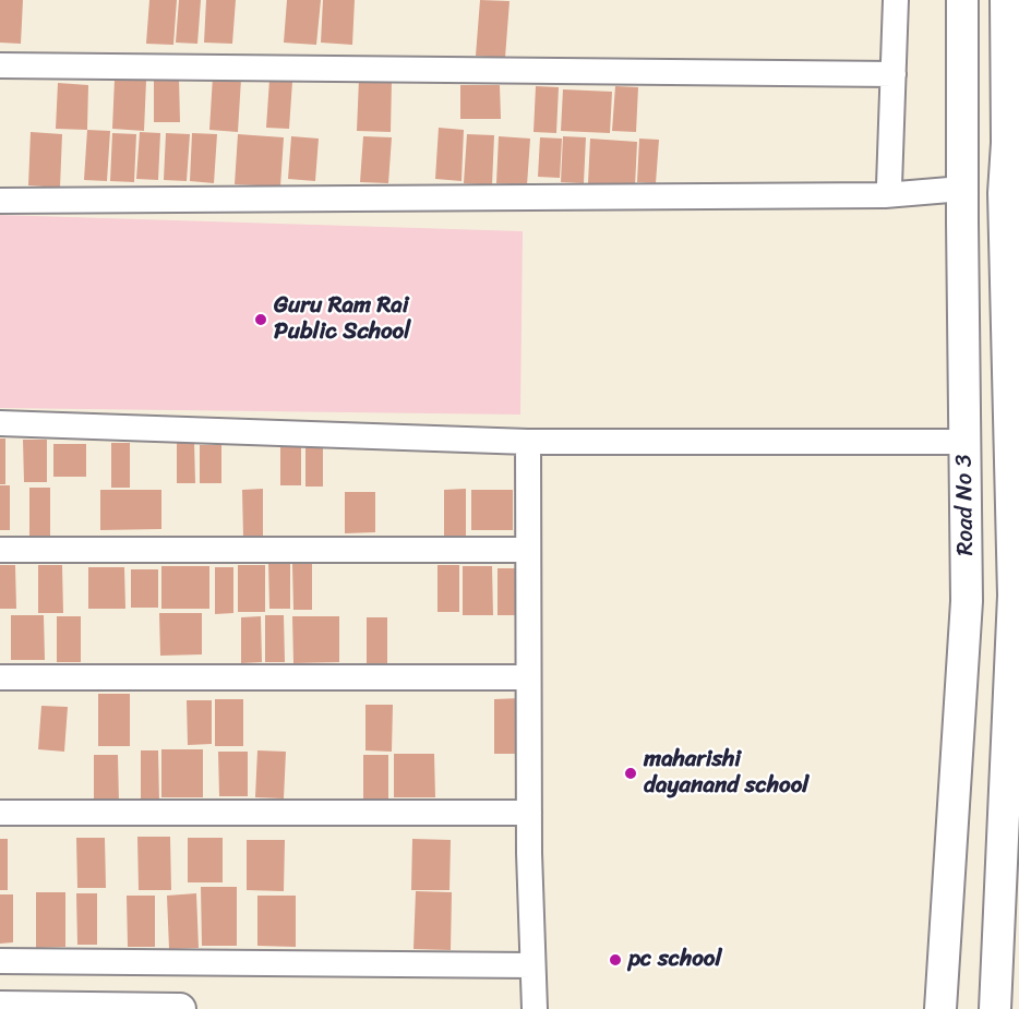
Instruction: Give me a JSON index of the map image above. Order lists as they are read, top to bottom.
{
  "streets": {
    "street": ["Road No 3"]
  },
  "places": ["Guru Ram Rai Public School", "maharishi dayanand school", "pc school"]
}
